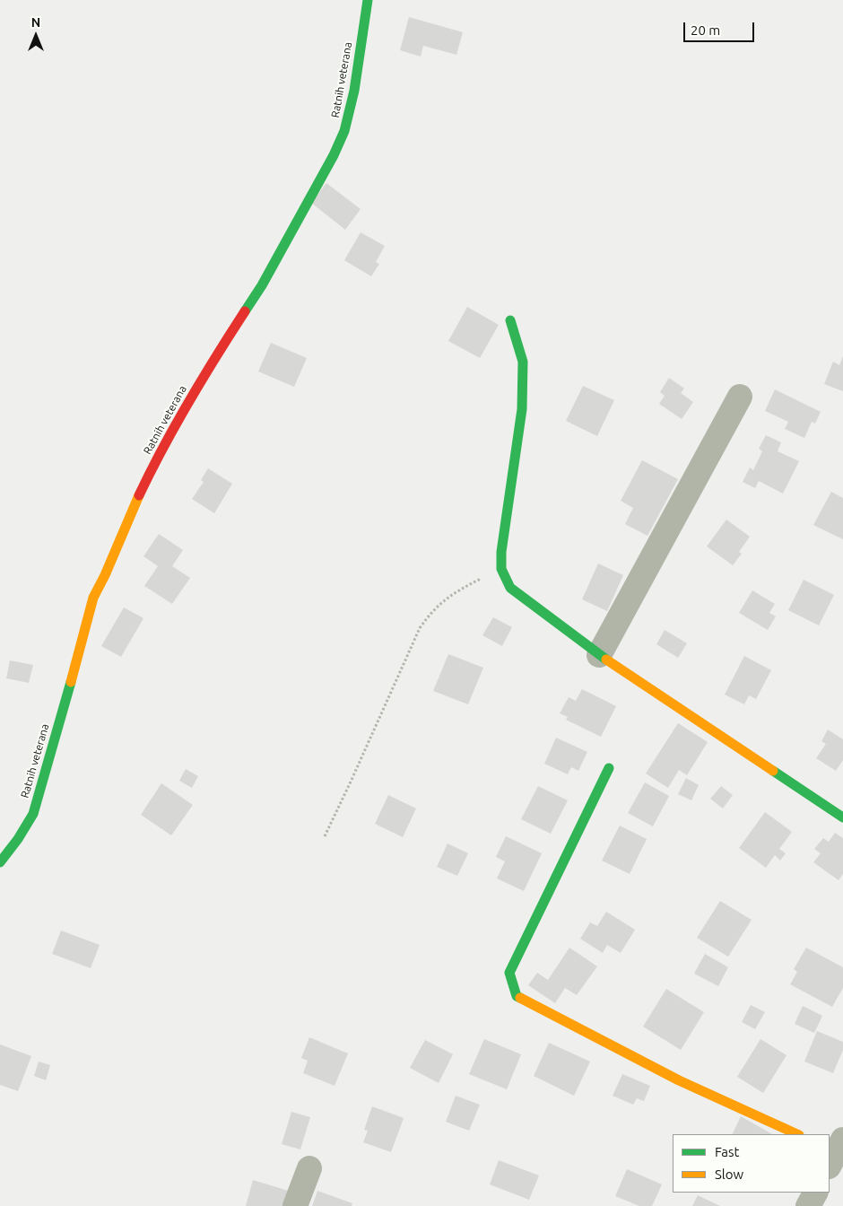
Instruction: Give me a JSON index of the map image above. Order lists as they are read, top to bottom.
{
  "streets": {
    "street": ["Ratnih veterana"]
  },
  "legend": ["Fast", "Slow"],
  "scale_bar": "20 m",
  "north": "top"
}
